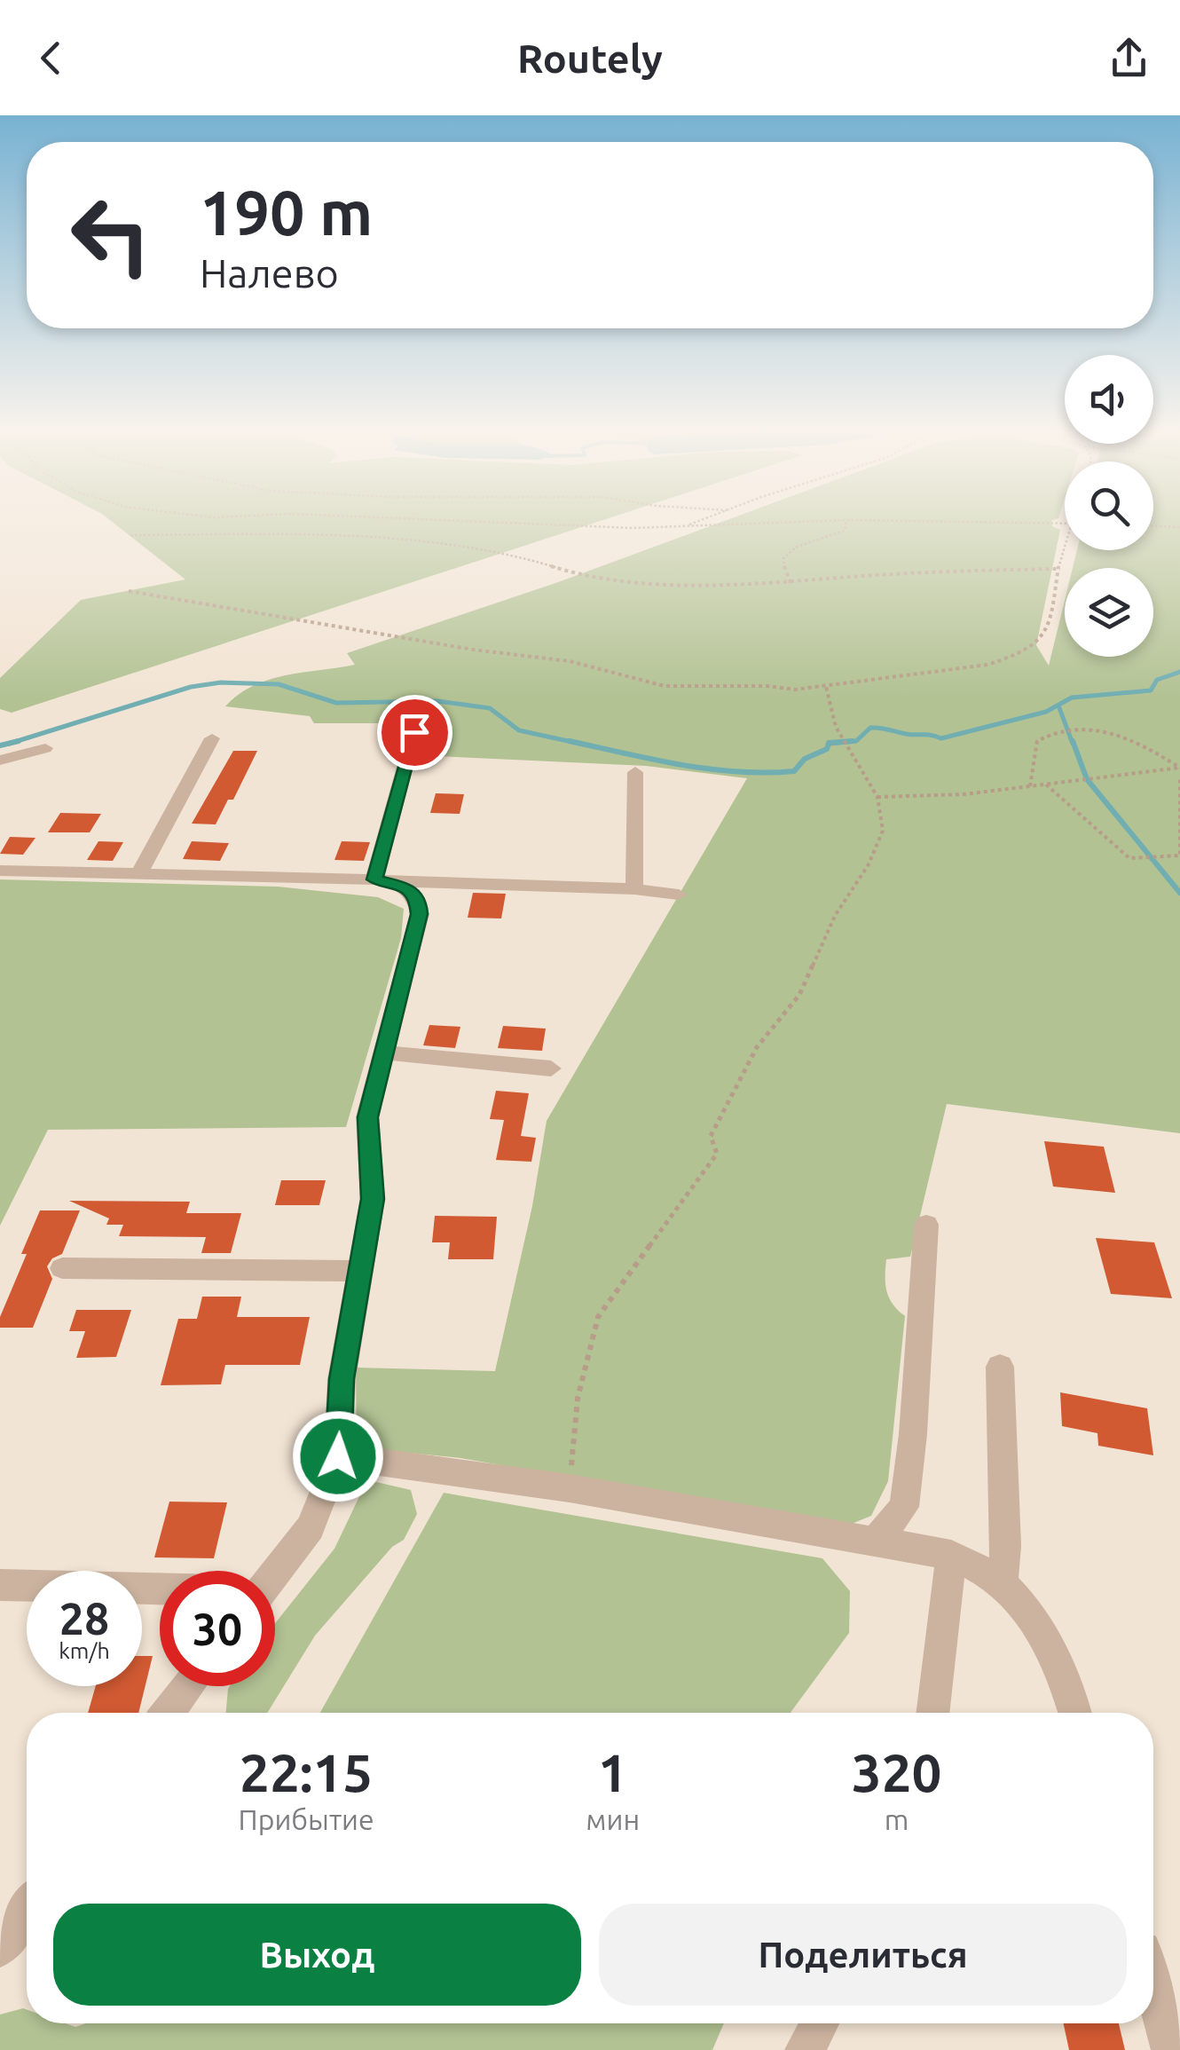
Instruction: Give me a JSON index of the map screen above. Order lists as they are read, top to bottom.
{
  "page": {
    "header": "Routely",
    "turn": ["190 m", "Налево"],
    "speed": "28 km/h",
    "limit": "30",
    "eta": [
      "22:15",
      "Прибытие",
      "1",
      "мин",
      "320",
      "m"
    ],
    "buttons": ["Выход", "Поделиться"]
  }
}
